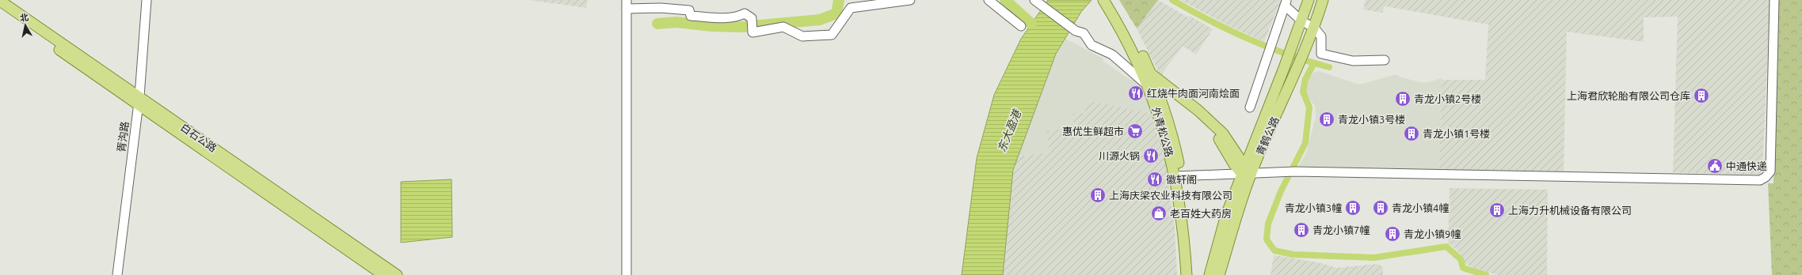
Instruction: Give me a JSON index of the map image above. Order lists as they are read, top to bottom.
{
  "streets": {
    "main road": ["外青松公路", "青鹤公路", "白石公路"],
    "street": ["胥沟路"]
  },
  "crossings": [
    ["胥沟路", "白石公路"]
  ],
  "water": ["东大盈港"],
  "places": {
    "restaurant": ["红烧牛肉面河南烩面", "川源火锅", "徽轩阁"],
    "building": [
      "上海君欣轮胎有限公司仓库",
      "青龙小镇2号楼",
      "青龙小镇3号楼",
      "青龙小镇1号楼",
      "上海庆梁农业科技有限公司",
      "青龙小镇3幢",
      "青龙小镇4幢",
      "上海力升机械设备有限公司",
      "青龙小镇7幢",
      "青龙小镇9幢"
    ],
    "supermarket": ["惠优生鲜超市"],
    "public building": ["中通快递"],
    "shop": ["老百姓大药房"]
  },
  "north": "top"
}
